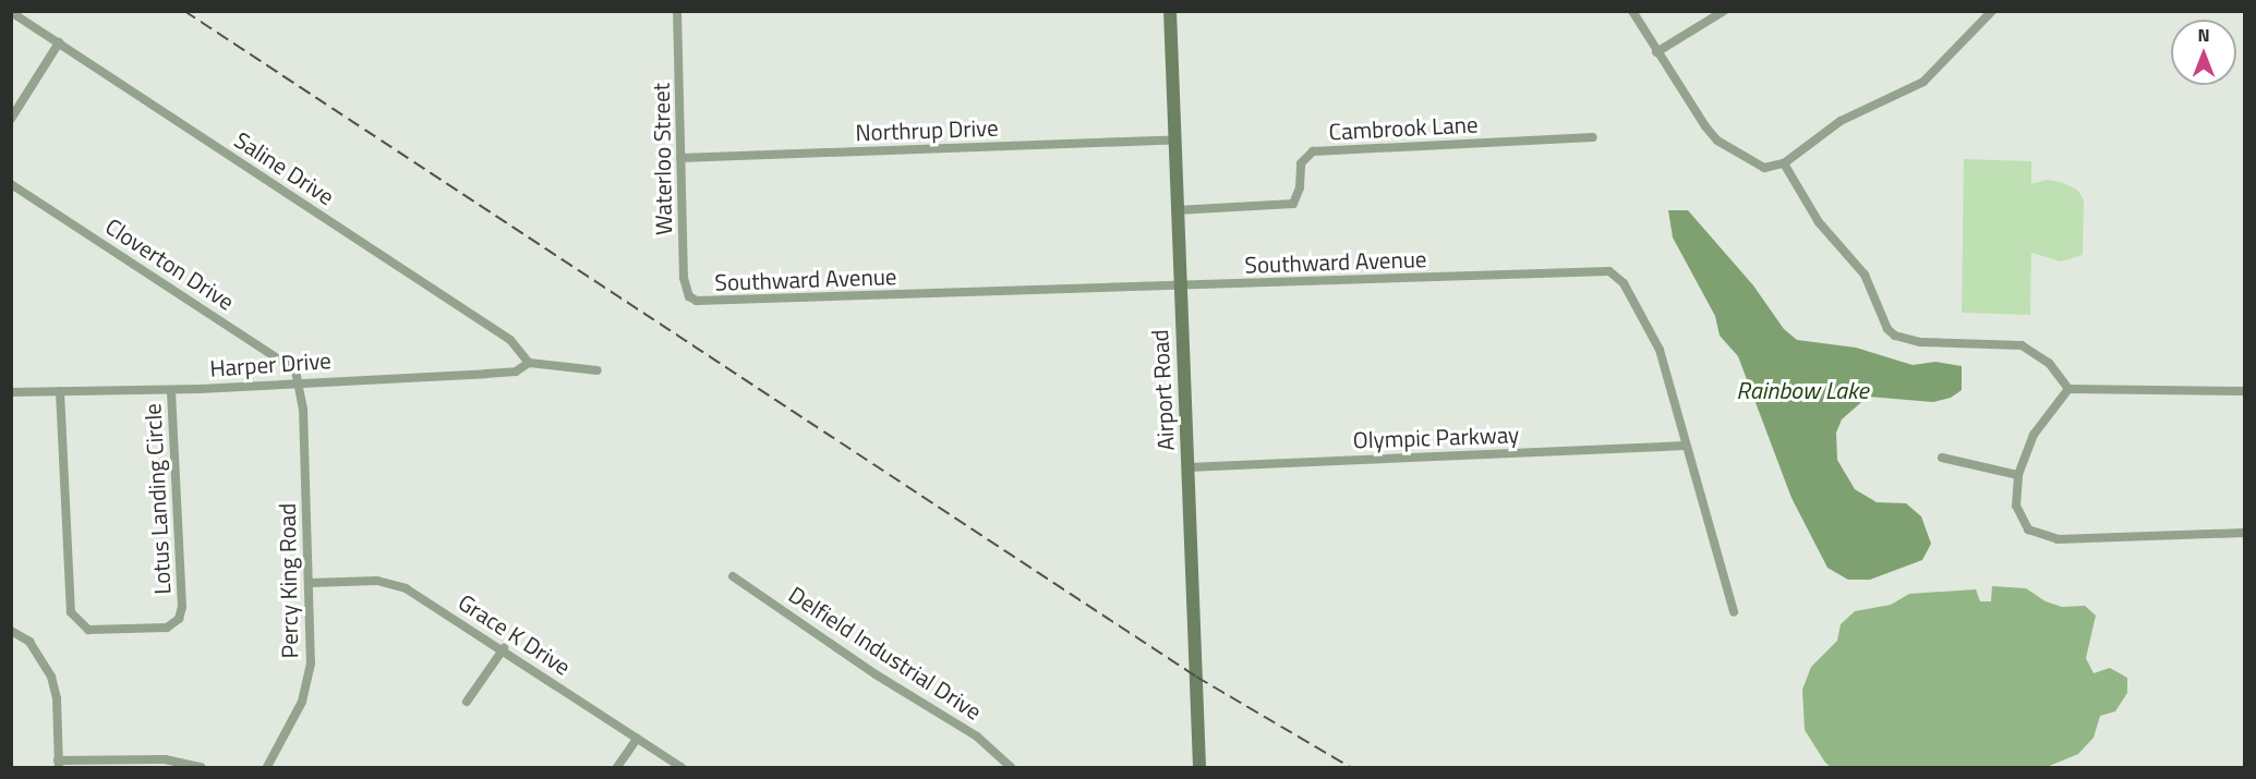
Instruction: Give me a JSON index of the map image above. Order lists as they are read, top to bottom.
{
  "streets": {
    "street": [
      "Cambrook Lane",
      "Northrup Drive",
      "Waterloo Street",
      "Saline Drive",
      "Southward Avenue",
      "Cloverton Drive",
      "Harper Drive",
      "Airport Road",
      "Olympic Parkway",
      "Lotus Landing Circle",
      "Percy King Road",
      "Grace K Drive",
      "Delfield Industrial Drive"
    ]
  },
  "crossings": [
    ["Cambrook Lane", "Airport Road"],
    ["Northrup Drive", "Waterloo Street"],
    ["Northrup Drive", "Airport Road"],
    ["Waterloo Street", "Southward Avenue"],
    ["Saline Drive", "Harper Drive"],
    ["Southward Avenue", "Airport Road"],
    ["Southward Avenue", "Olympic Parkway"],
    ["Cloverton Drive", "Harper Drive"],
    ["Cloverton Drive", "Percy King Road"],
    ["Harper Drive", "Lotus Landing Circle"],
    ["Harper Drive", "Percy King Road"],
    ["Airport Road", "Olympic Parkway"],
    ["Percy King Road", "Grace K Drive"]
  ],
  "water": ["Rainbow Lake"],
  "north": "top"
}
